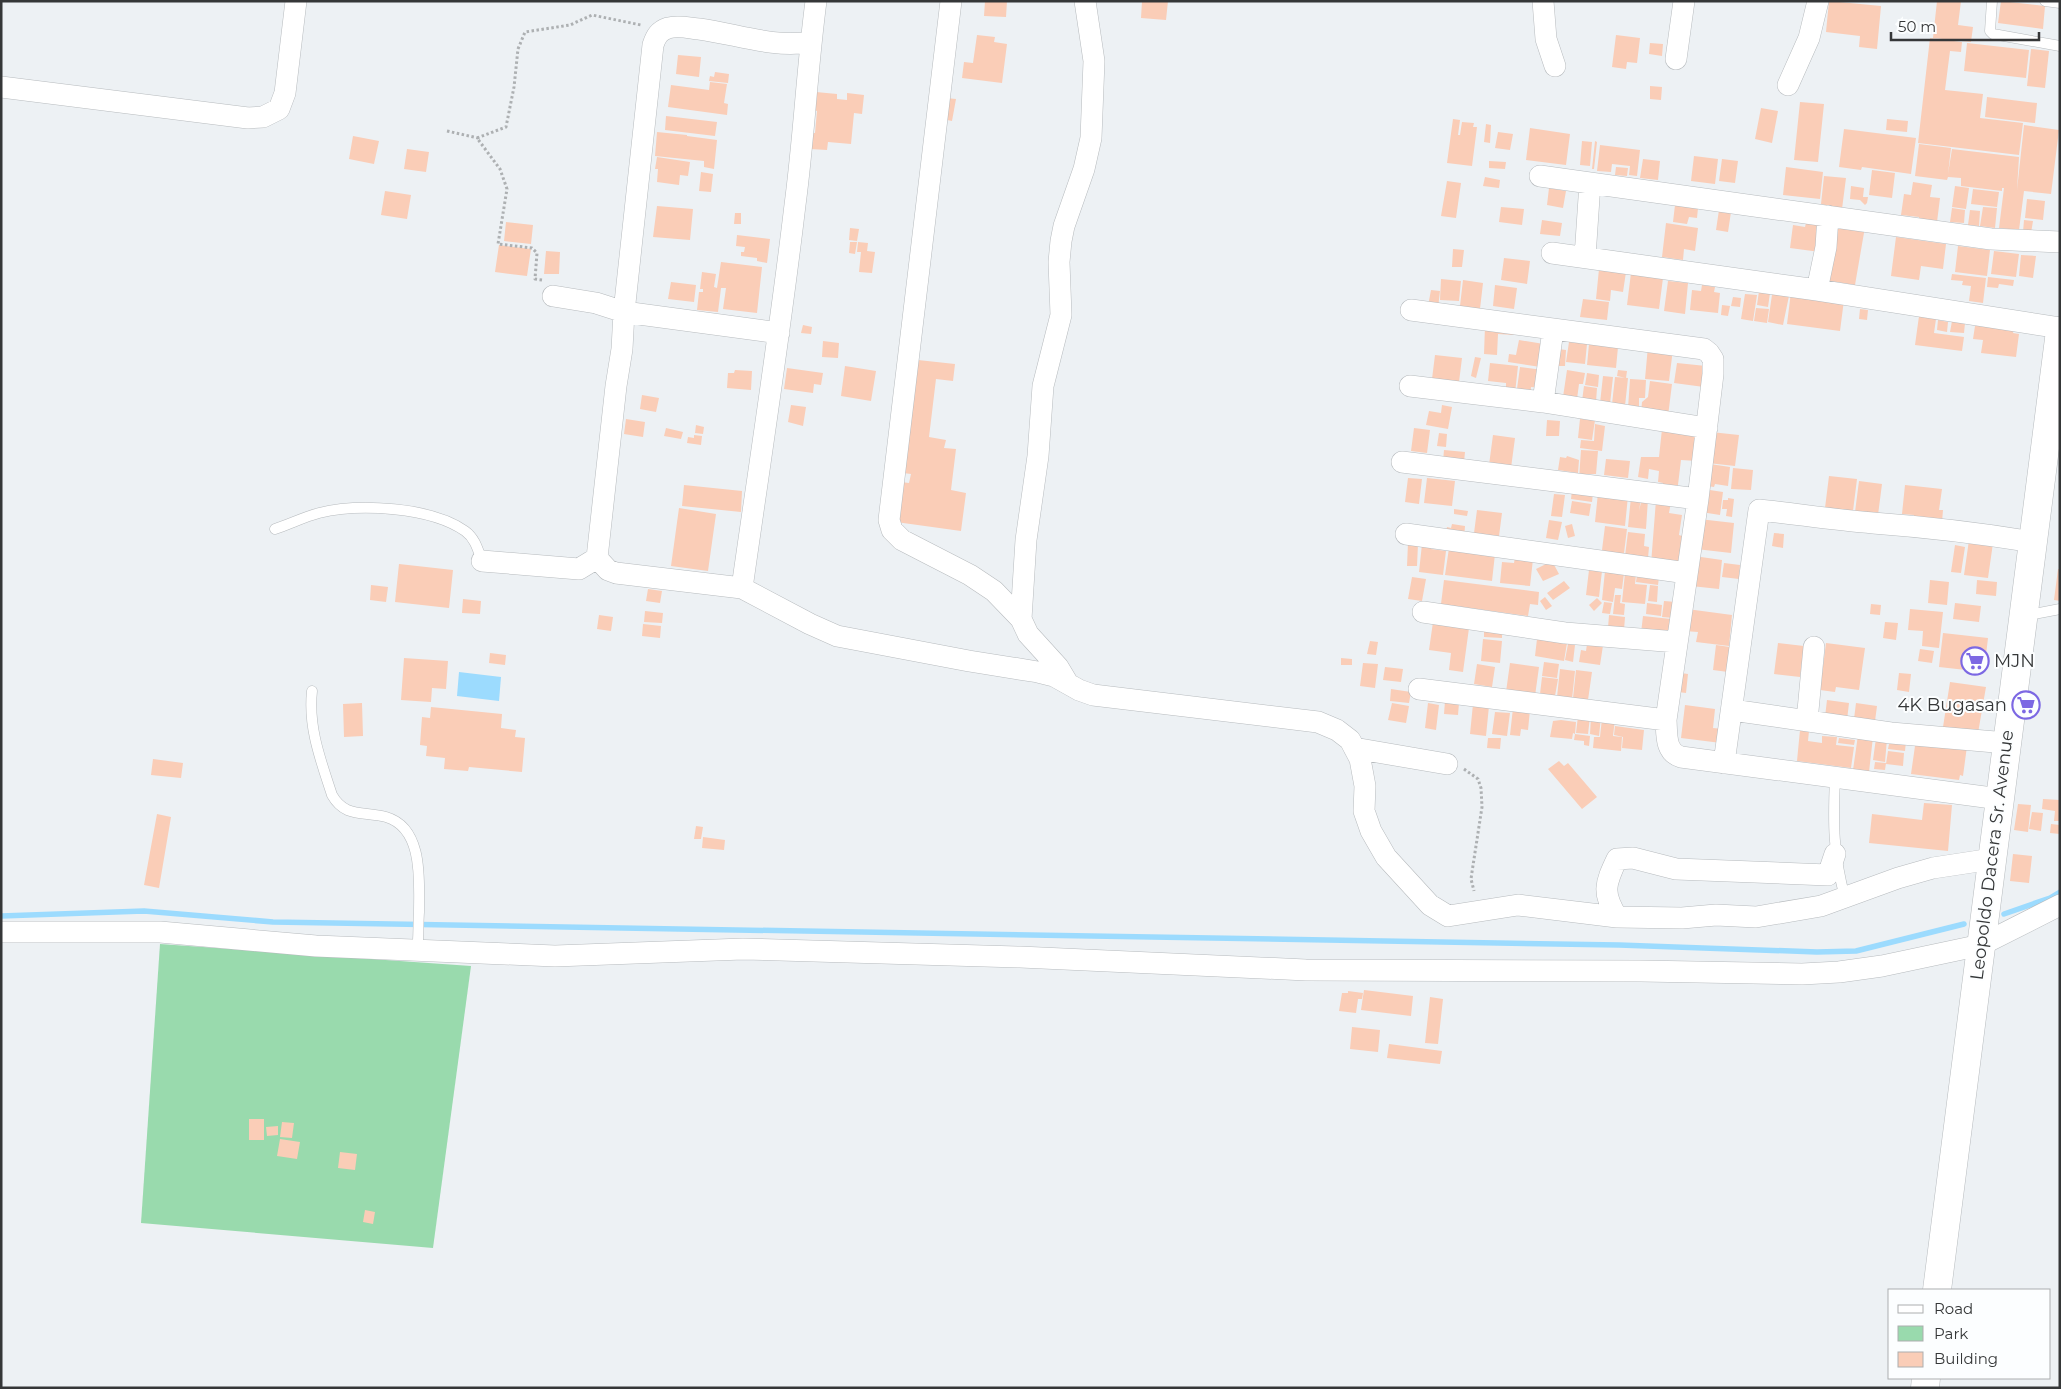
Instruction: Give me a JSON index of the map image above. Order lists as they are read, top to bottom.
{
  "streets": {
    "main road": ["Leopoldo Dacera Sr. Avenue"]
  },
  "places": {
    "supermarket": ["MJN", "4K Bugasan"]
  },
  "legend": ["Road", "Park", "Building"],
  "scale_bar": "50 m"
}
